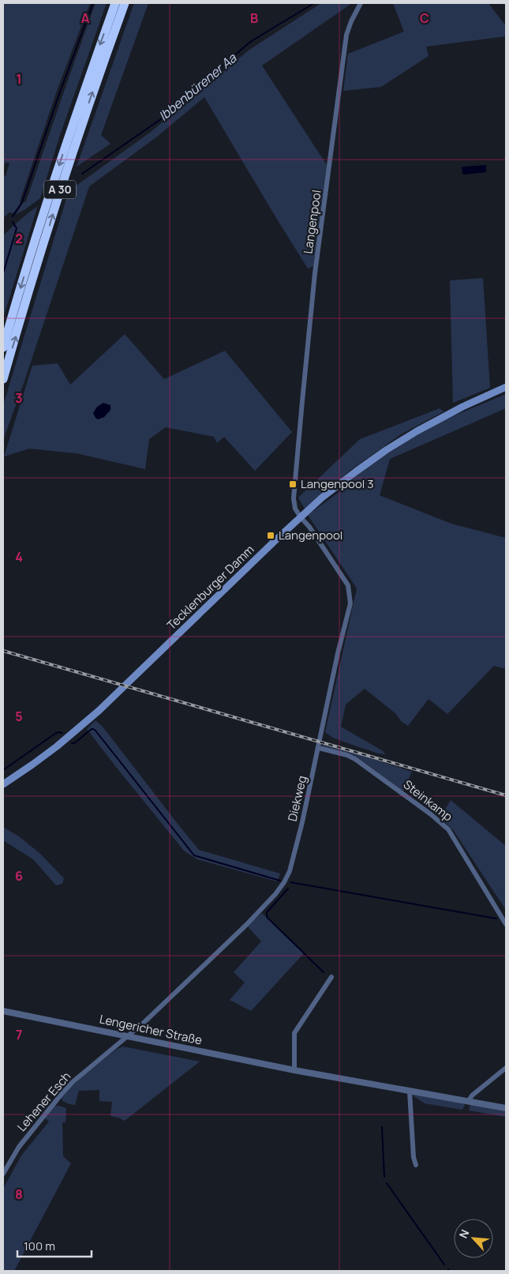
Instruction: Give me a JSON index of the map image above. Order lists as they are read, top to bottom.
{
  "streets": {
    "highway": ["A 30"],
    "main road": ["Tecklenburger Damm"],
    "street": [
      "Langenpool",
      "Diekweg",
      "Steinkamp",
      "Lengericher Straße",
      "Lehener Esch"
    ]
  },
  "crossings": [
    ["Langenpool", "Tecklenburger Damm"],
    ["Langenpool", "Diekweg"],
    ["Tecklenburger Damm", "Diekweg"],
    ["Diekweg", "Steinkamp"],
    ["Diekweg", "Lengericher Straße"],
    ["Diekweg", "Lehener Esch"],
    ["Lengericher Straße", "Lehener Esch"]
  ],
  "water": ["Ibbenbürener Aa"],
  "places": {
    "transit": ["Langenpool 3", "Langenpool"]
  },
  "scale_bar": "100 m",
  "north": "top left",
  "grid": {
    "columns": ["A", "B", "C"],
    "rows": [
      "1",
      "2",
      "3",
      "4",
      "5",
      "6",
      "7",
      "8"
    ]
  }
}
